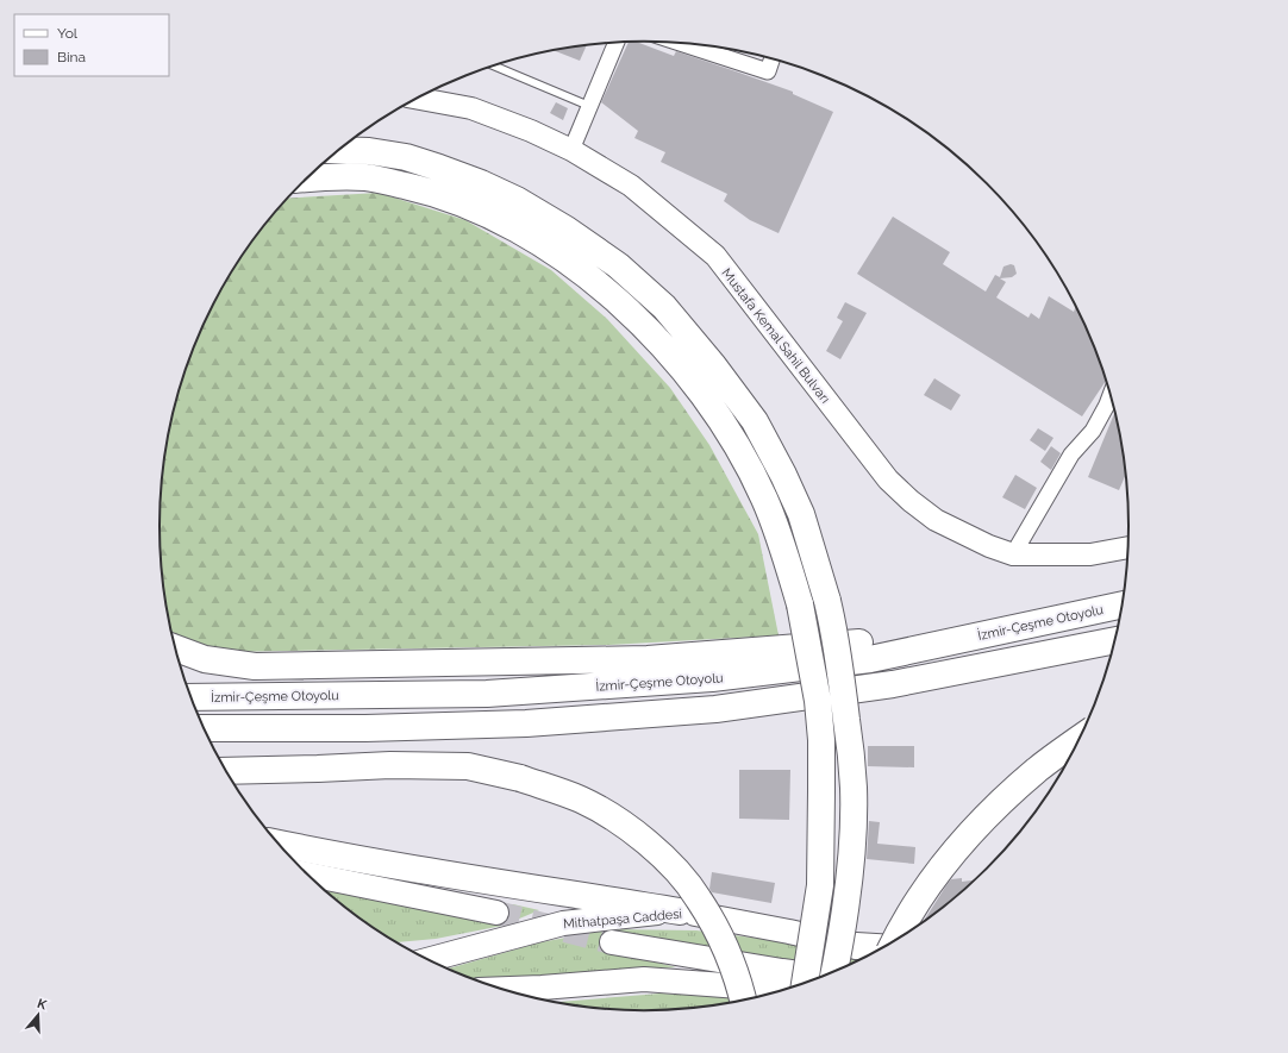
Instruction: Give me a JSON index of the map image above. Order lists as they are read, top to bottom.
{
  "streets": {
    "highway": ["İzmir-Çeşme Otoyolu"],
    "main road": ["Mustafa Kemal Sahil Bulvarı", "Mithatpaşa Caddesi"]
  },
  "legend": ["Yol", "Bina"],
  "north": "top"
}
